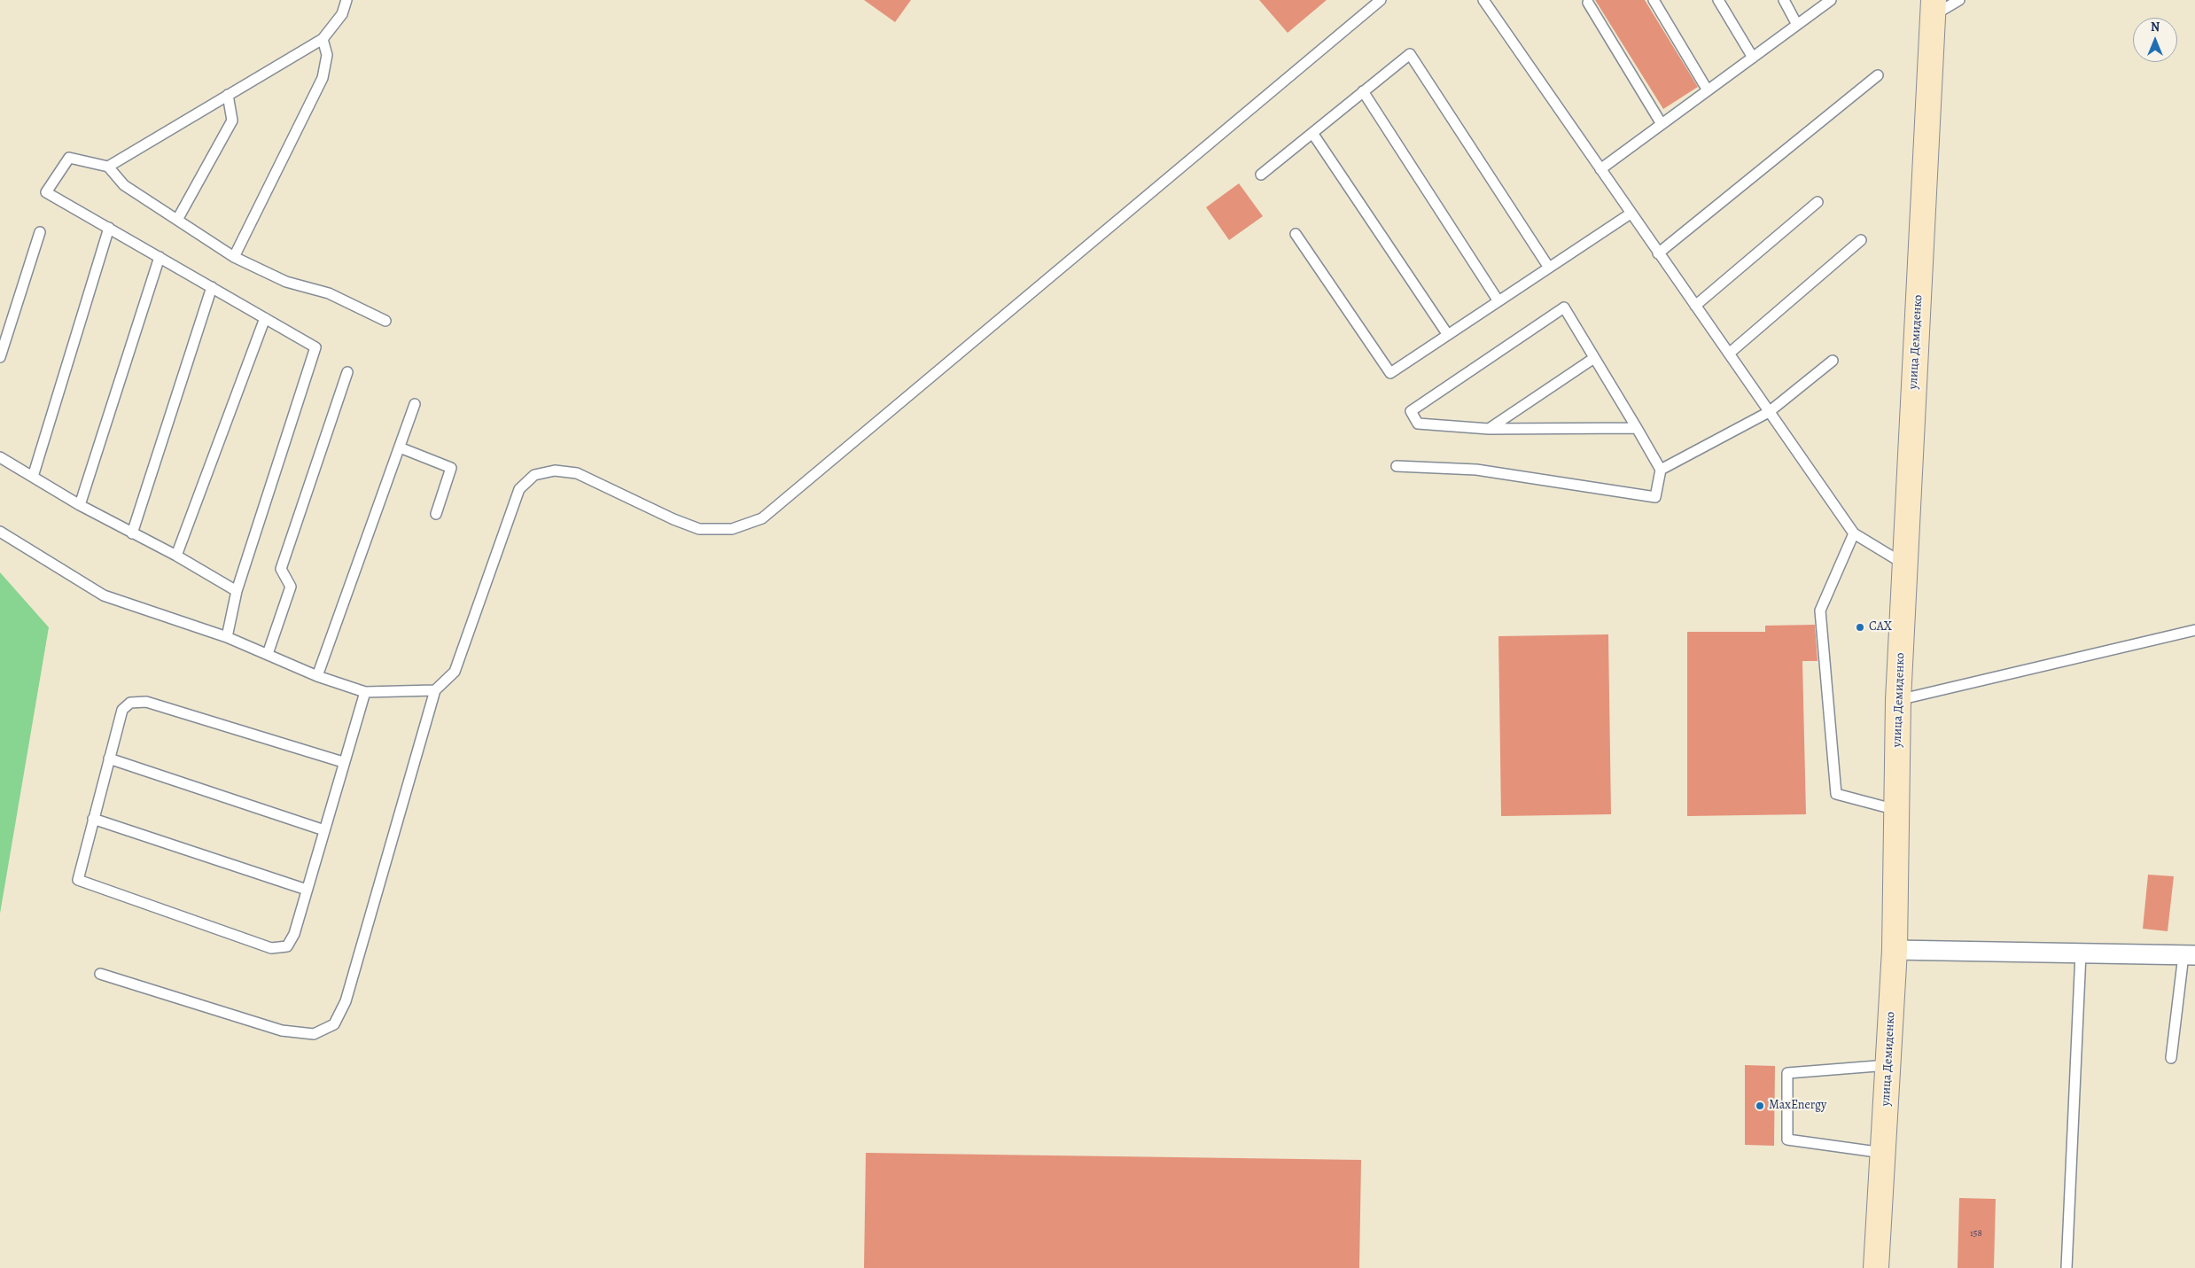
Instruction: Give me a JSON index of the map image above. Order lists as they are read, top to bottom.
{
  "streets": {
    "main road": ["улица Демиденко"]
  },
  "places": ["САХ", "MaxEnergy"],
  "house_numbers": ["158"],
  "north": "top"
}
